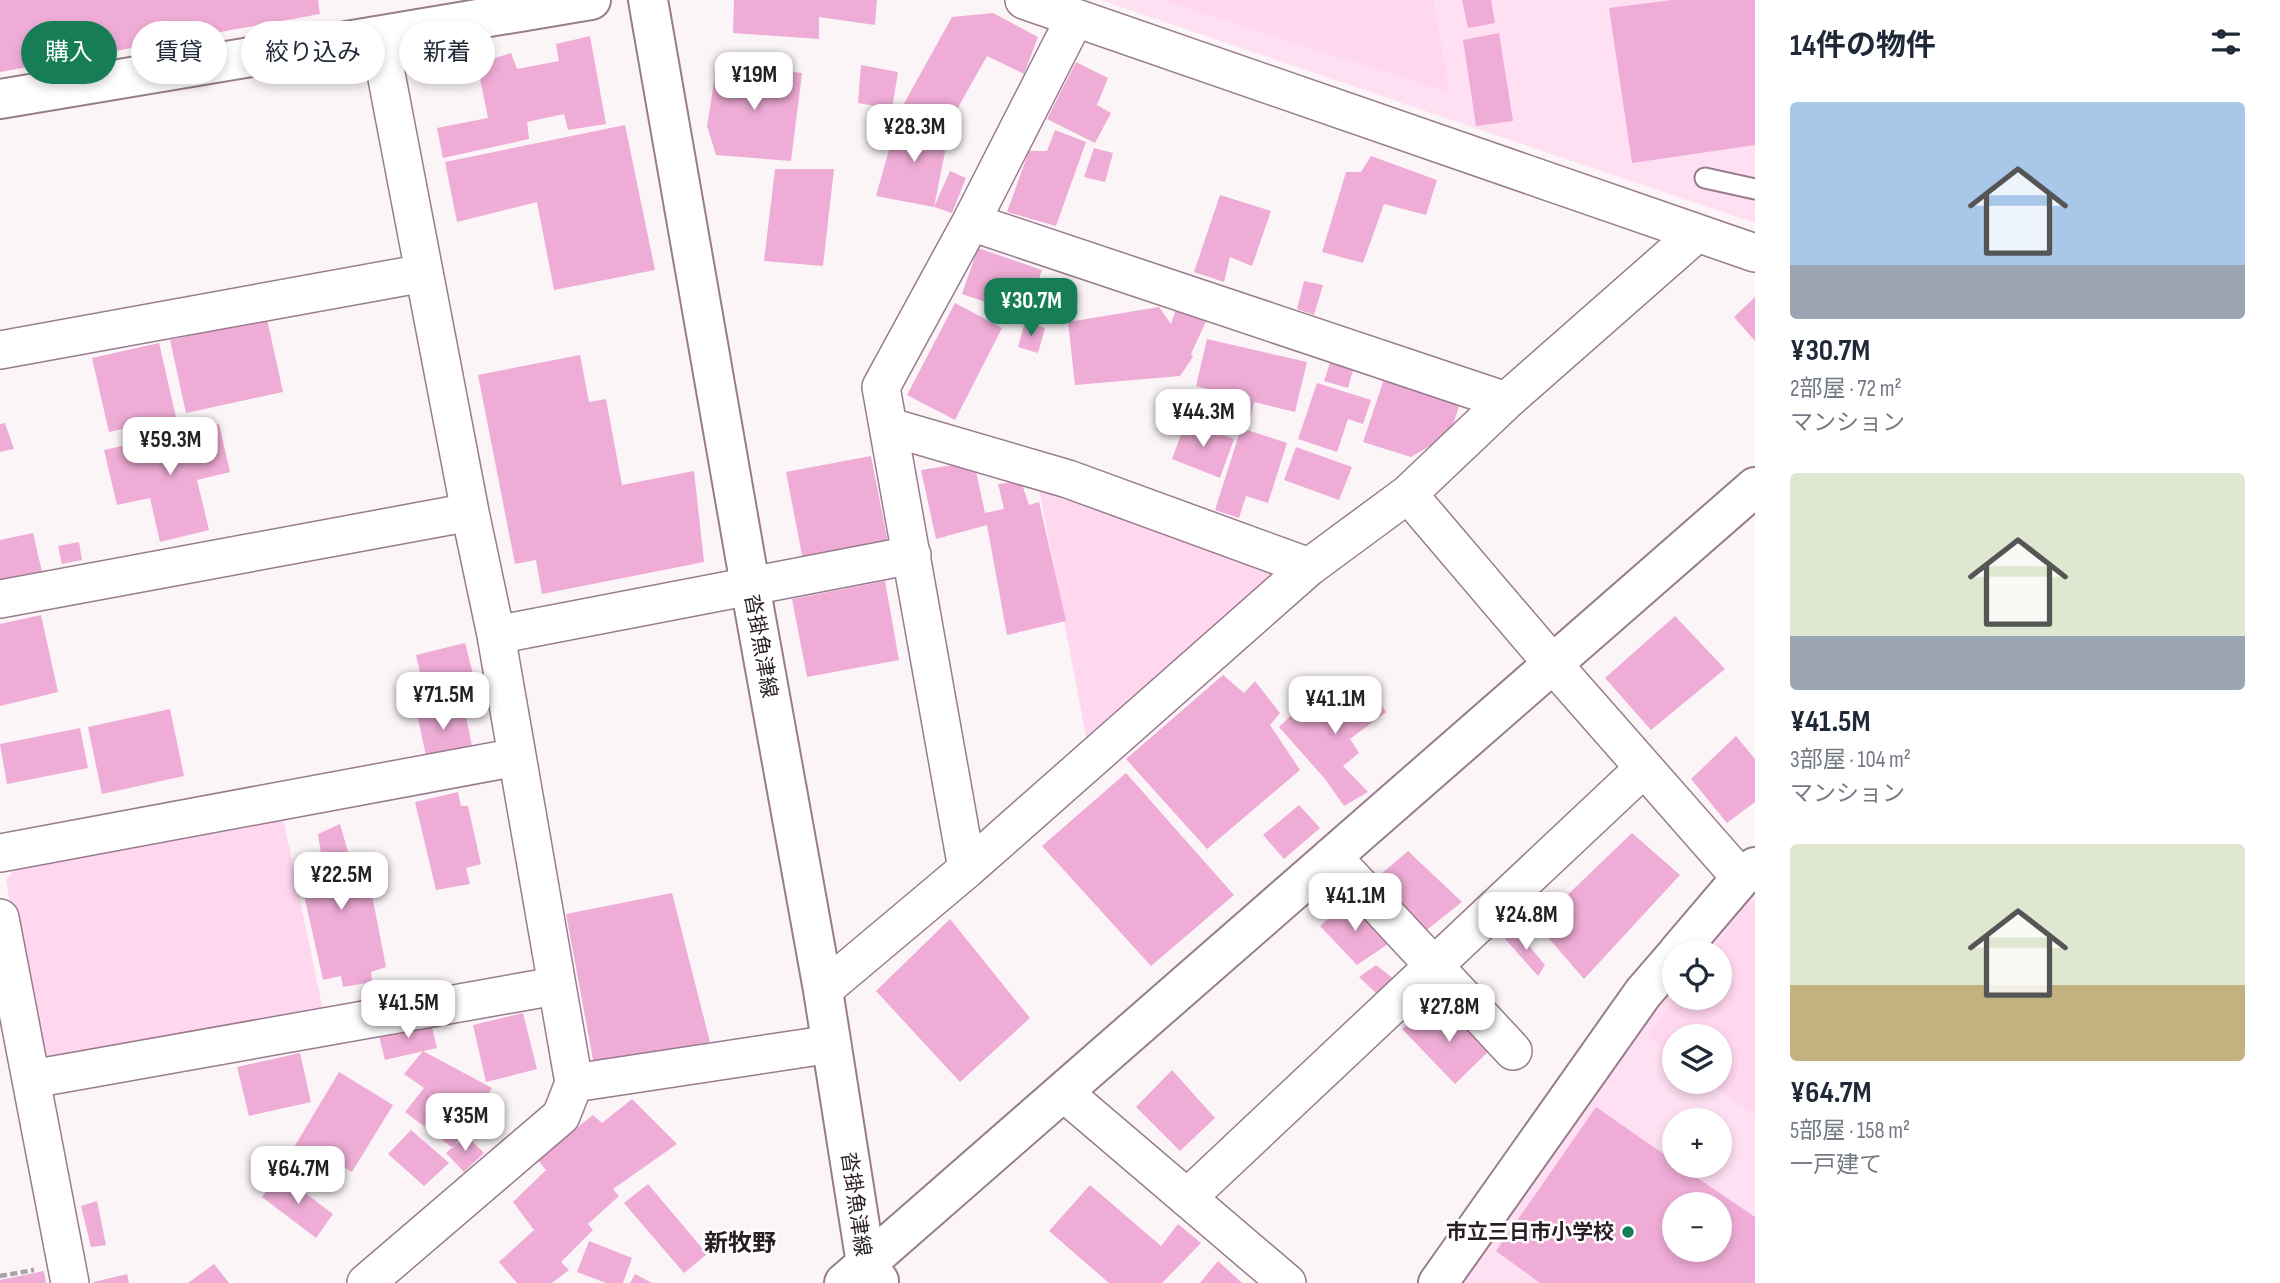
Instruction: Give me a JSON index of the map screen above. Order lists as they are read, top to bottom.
{
  "streets": {
    "street": ["沓掛魚津線"]
  },
  "districts": ["新牧野"],
  "places": ["市立三日市小学校"],
  "page": {
    "heading": "14件の物件",
    "chip": [
      "購入",
      "賃貸",
      "絞り込み",
      "新着"
    ],
    "price": [
      "¥19M",
      "¥28.3M",
      "¥30.7M",
      "¥44.3M",
      "¥59.3M",
      "¥71.5M",
      "¥41.1M",
      "¥22.5M",
      "¥41.1M",
      "¥24.8M",
      "¥41.5M",
      "¥27.8M",
      "¥35M",
      "¥64.7M"
    ],
    "list": [
      {
        "name": "¥30.7M",
        "note": "2部屋 · 72 m² · マンション"
      },
      {
        "name": "¥41.5M",
        "note": "3部屋 · 104 m² · マンション"
      },
      {
        "name": "¥64.7M",
        "note": "5部屋 · 158 m² · 一戸建て"
      }
    ],
    "map_buttons": ["+", "−"]
  }
}
